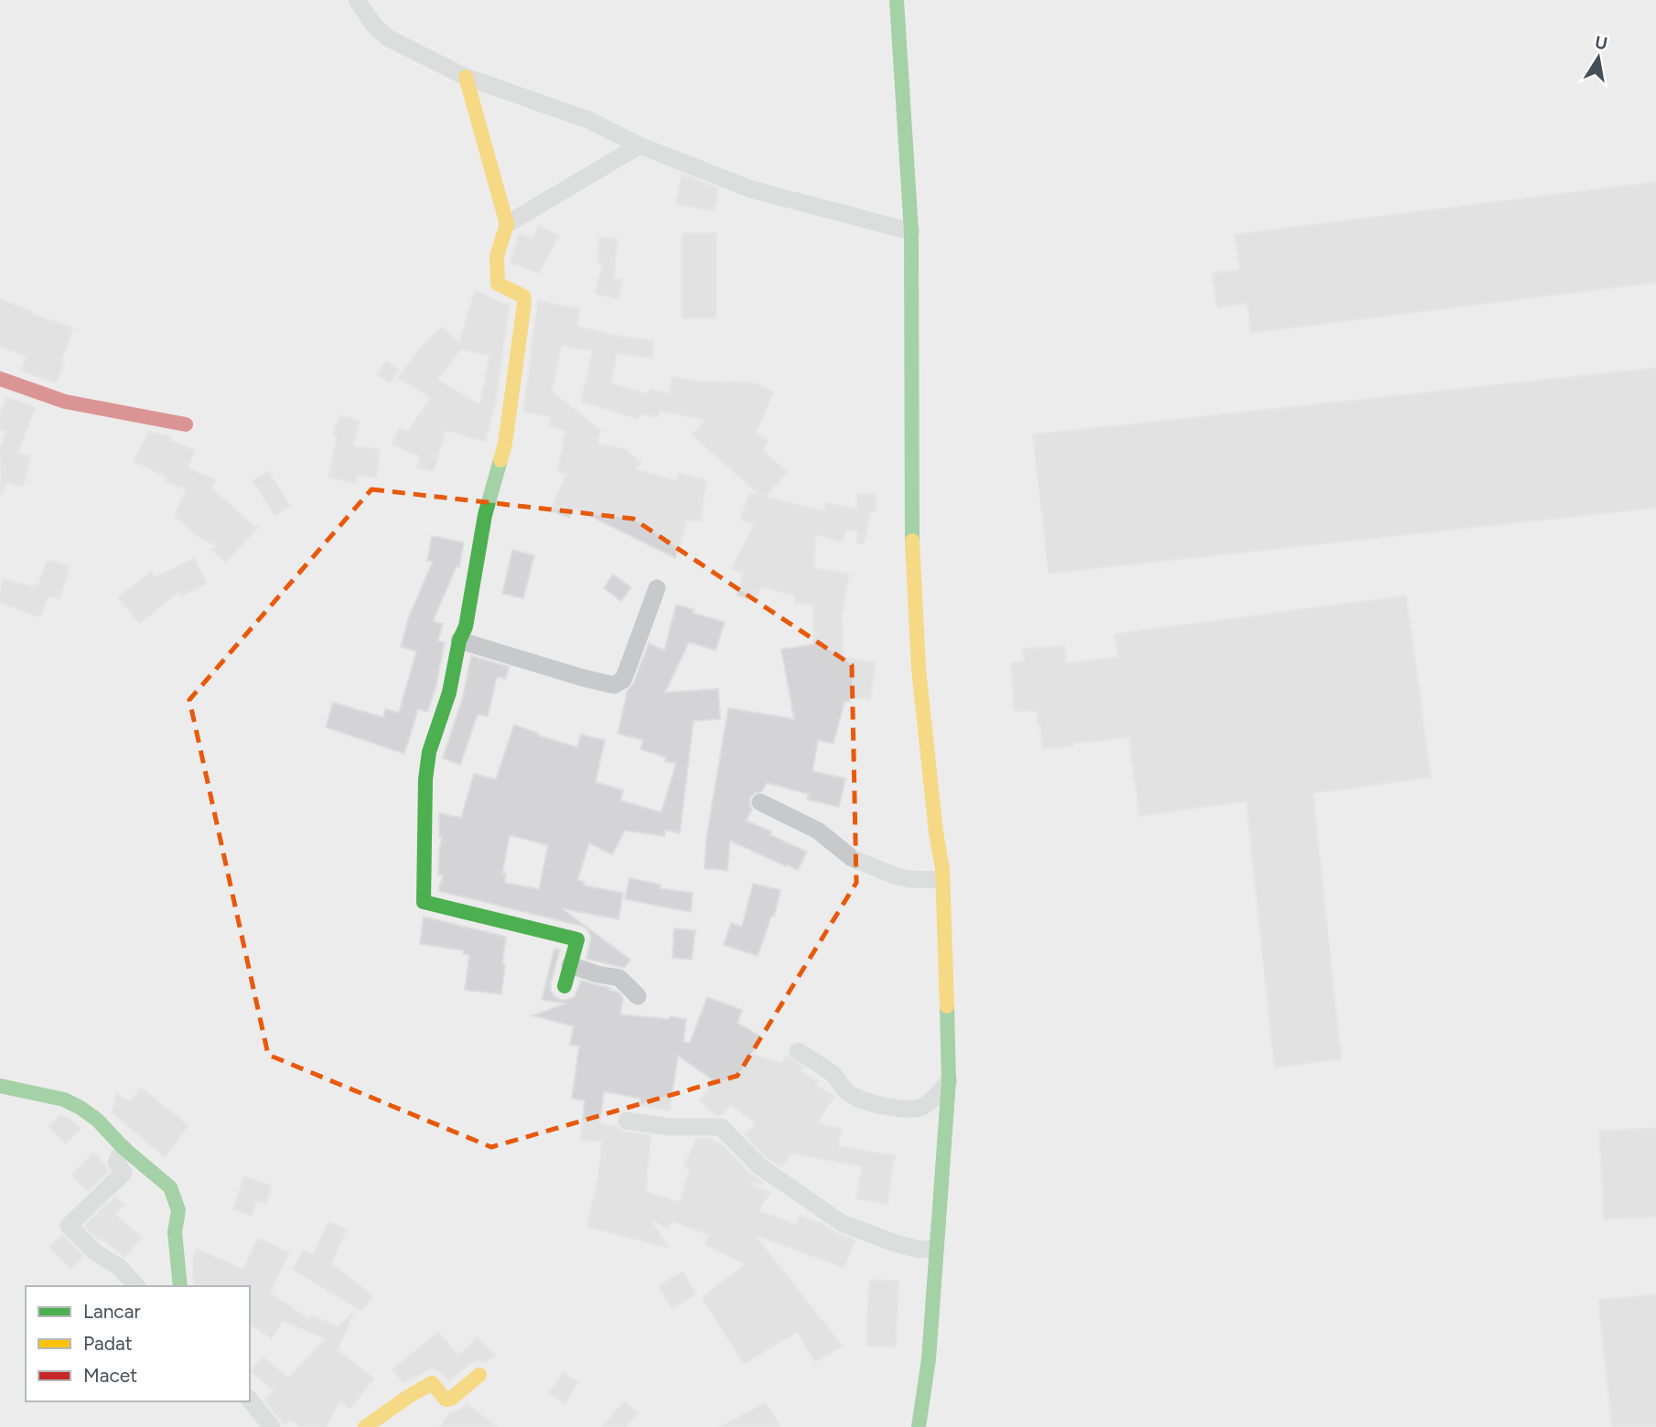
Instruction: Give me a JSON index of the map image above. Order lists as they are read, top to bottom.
{
  "legend": ["Lancar", "Padat", "Macet"],
  "north": "top"
}
